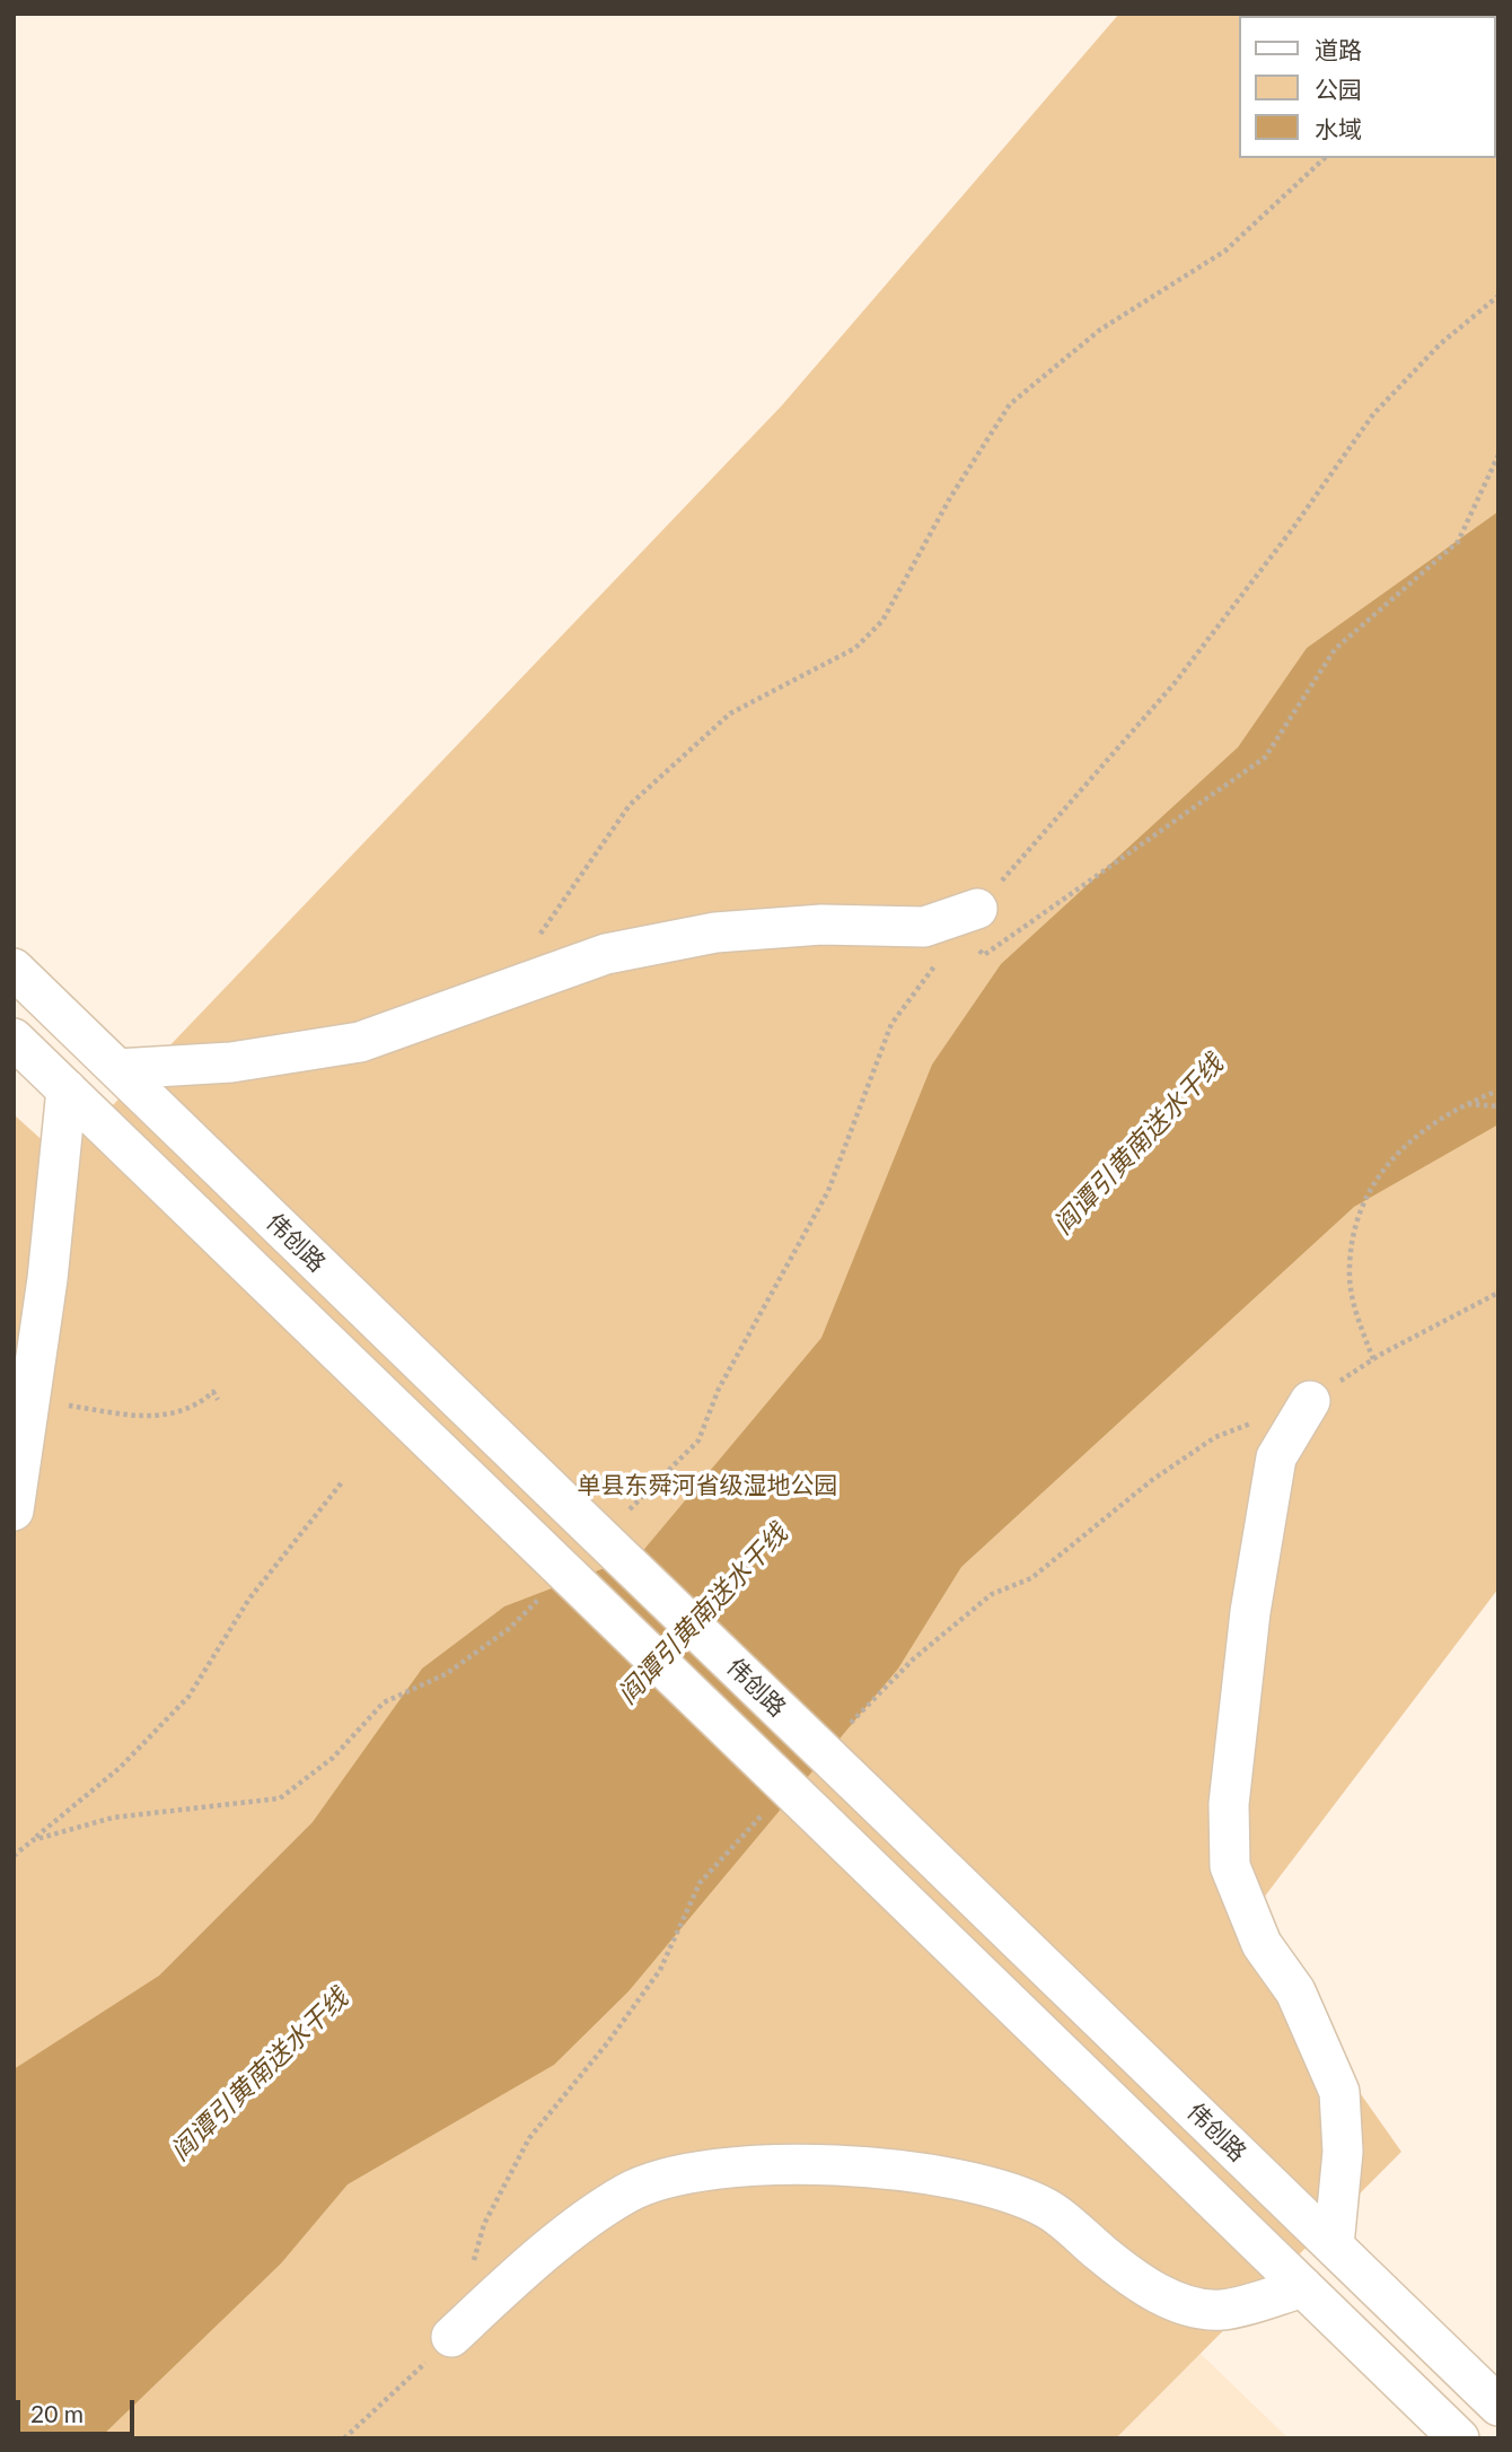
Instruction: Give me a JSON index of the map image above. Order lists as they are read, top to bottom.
{
  "streets": {
    "street": ["伟创路"]
  },
  "water": ["阎谭引黄南送水干线"],
  "parks": ["单县东舜河省级湿地公园"],
  "legend": ["道路", "公园", "水域"],
  "scale_bar": "20 m"
}
